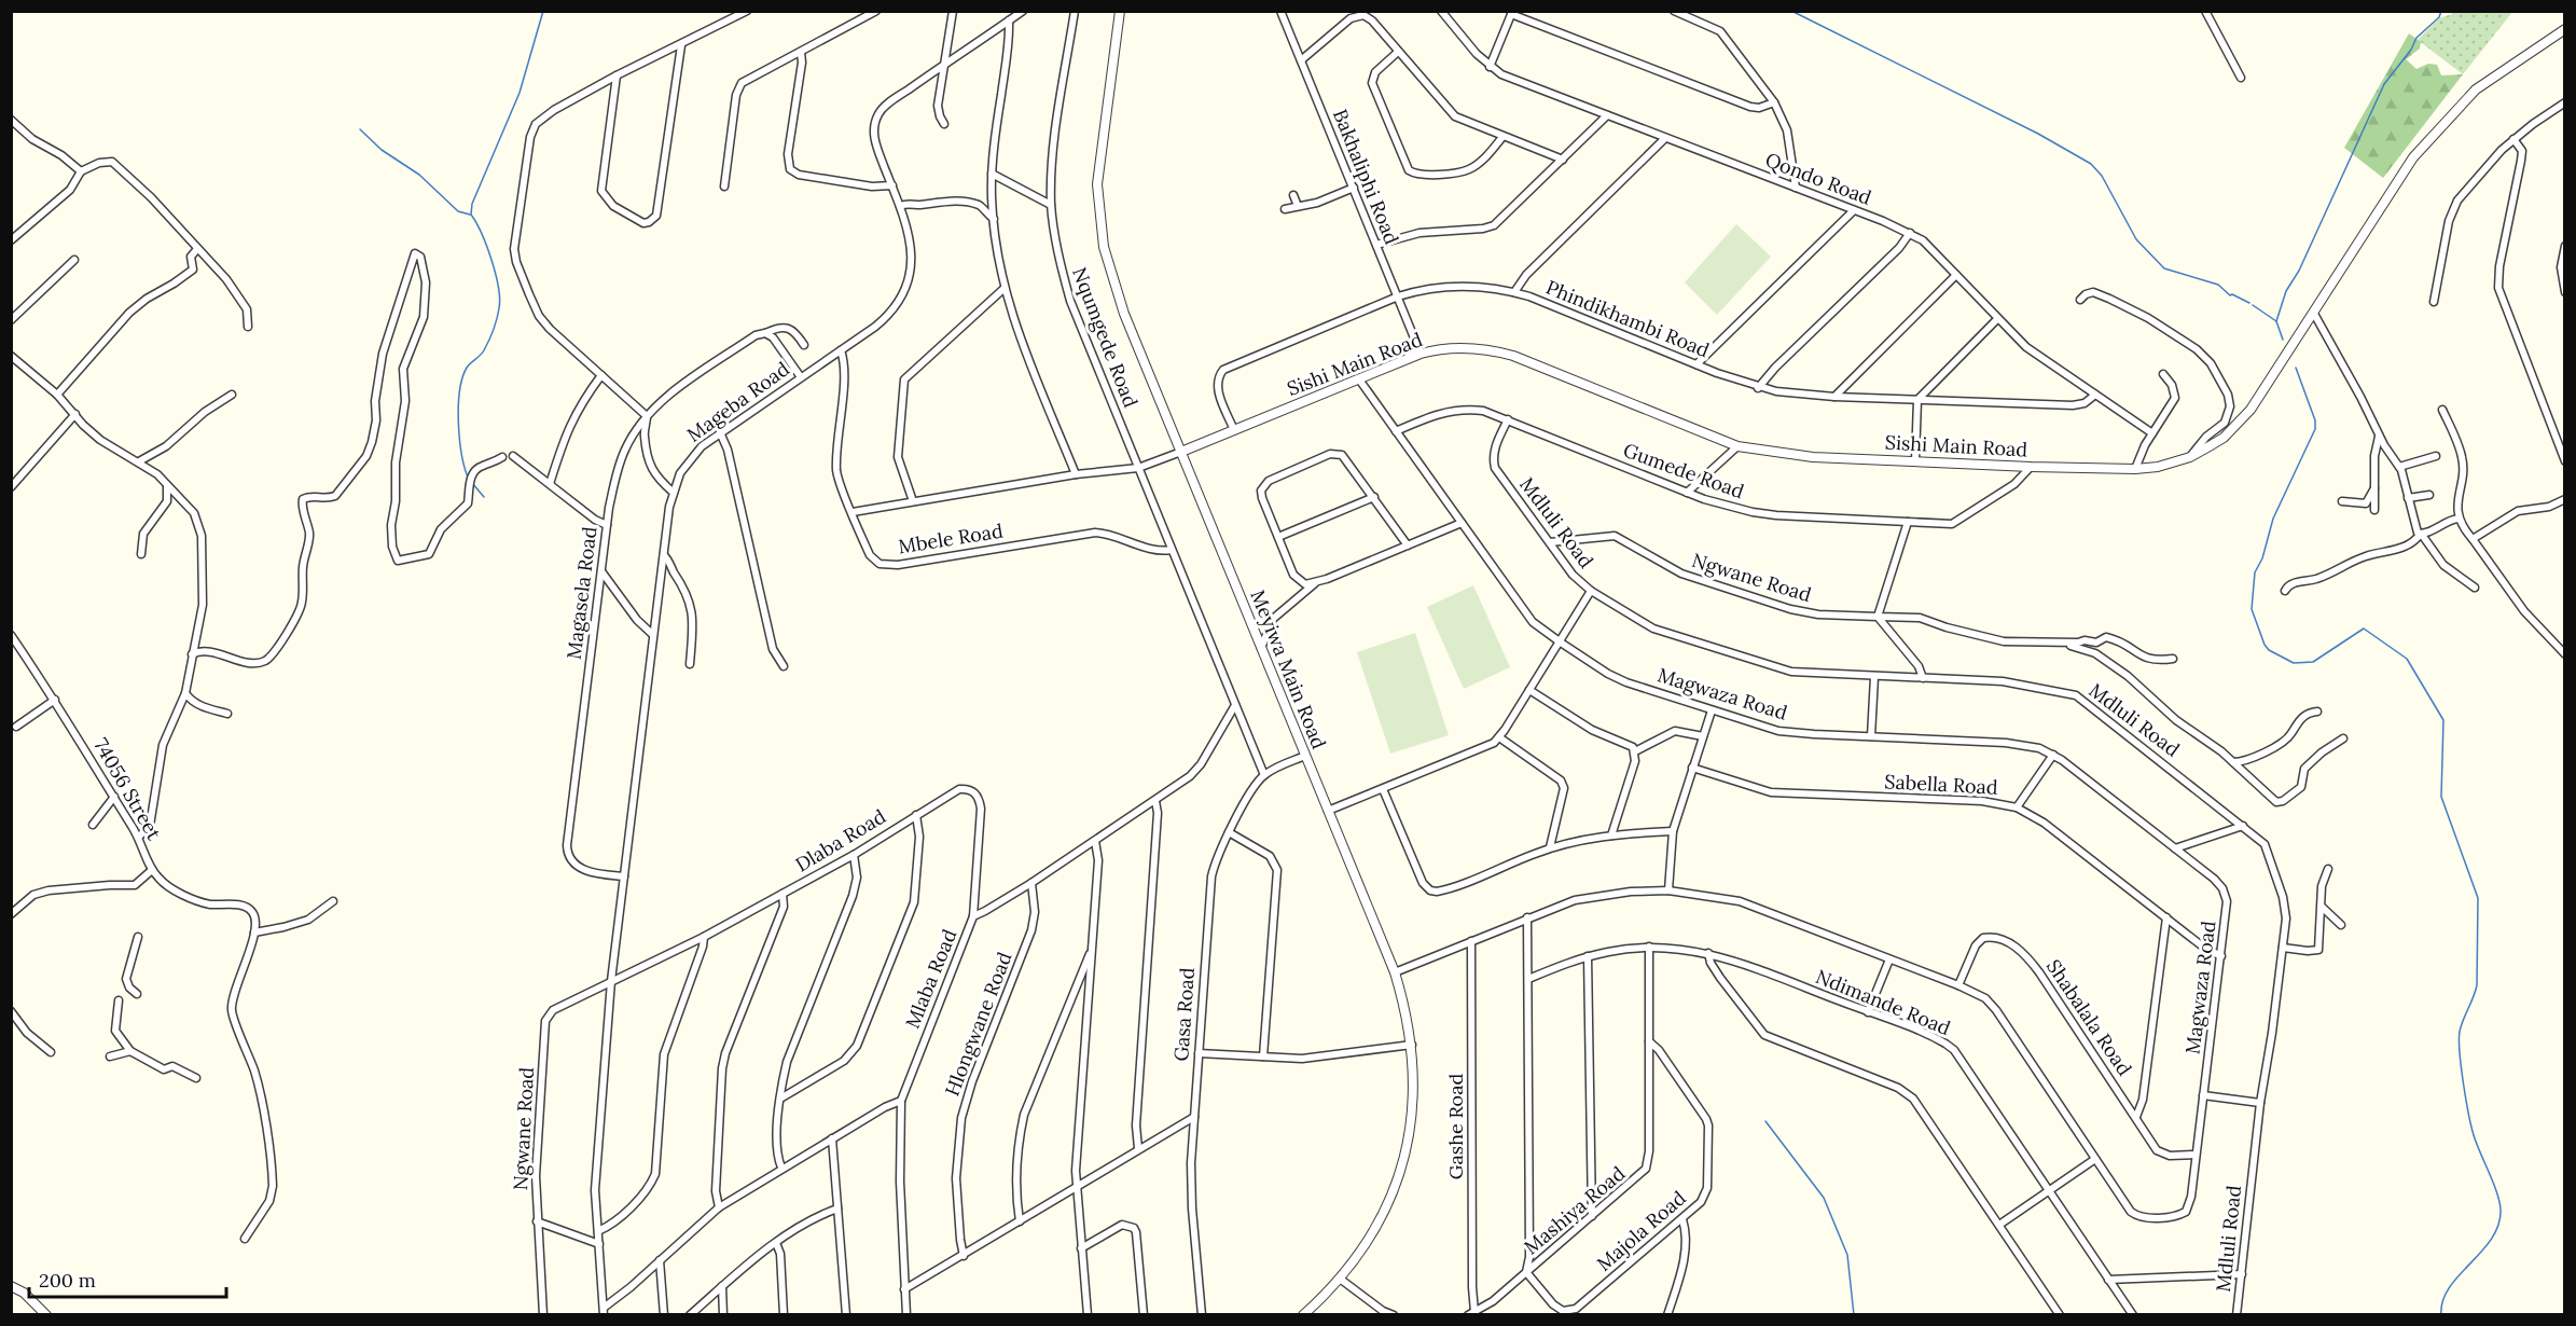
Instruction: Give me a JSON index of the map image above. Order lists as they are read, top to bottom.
{
  "streets": {
    "street": [
      "Bakhaliphi Road",
      "Qondo Road",
      "Phindikhambi Road",
      "Nqumgede Road",
      "Sishi Main Road",
      "Mageba Road",
      "Gumede Road",
      "Mdluli Road",
      "Mbele Road",
      "Ngwane Road",
      "Magasela Road",
      "Meyiwa Main Road",
      "Magwaza Road",
      "Sabella Road",
      "74056 Street",
      "Dlaba Road",
      "Mlaba Road",
      "Ndimande Road",
      "Gasa Road",
      "Shabalala Road",
      "Hlongwane Road",
      "Gashe Road",
      "Mashiya Road",
      "Majola Road"
    ]
  },
  "crossings": [
    ["Bakhaliphi Road", "Phindikhambi Road"],
    ["Bakhaliphi Road", "Sishi Main Road"],
    ["Qondo Road", "Phindikhambi Road"],
    ["Phindikhambi Road", "Sishi Main Road"],
    ["Nqumgede Road", "Mbele Road"],
    ["Nqumgede Road", "Mlaba Road"],
    ["Nqumgede Road", "Gasa Road"],
    ["Sishi Main Road", "Gumede Road"],
    ["Sishi Main Road", "Meyiwa Main Road"],
    ["Sishi Main Road", "Magwaza Road"],
    ["Mageba Road", "Mbele Road"],
    ["Mageba Road", "Ngwane Road"],
    ["Mageba Road", "Magasela Road"],
    ["Mageba Road", "Dlaba Road"],
    ["Gumede Road", "Mdluli Road"],
    ["Gumede Road", "Magwaza Road"],
    ["Mdluli Road", "Ngwane Road"],
    ["Ngwane Road", "Dlaba Road"],
    ["Meyiwa Main Road", "Magwaza Road"],
    ["Meyiwa Main Road", "Gasa Road"],
    ["Magwaza Road", "Sabella Road"],
    ["Magwaza Road", "Shabalala Road"],
    ["Magwaza Road", "Gashe Road"],
    ["Dlaba Road", "Mlaba Road"],
    ["Mlaba Road", "Hlongwane Road"],
    ["Ndimande Road", "Mashiya Road"],
    ["Gashe Road", "Mashiya Road"],
    ["Mashiya Road", "Majola Road"]
  ],
  "scale_bar": "200 m"
}
